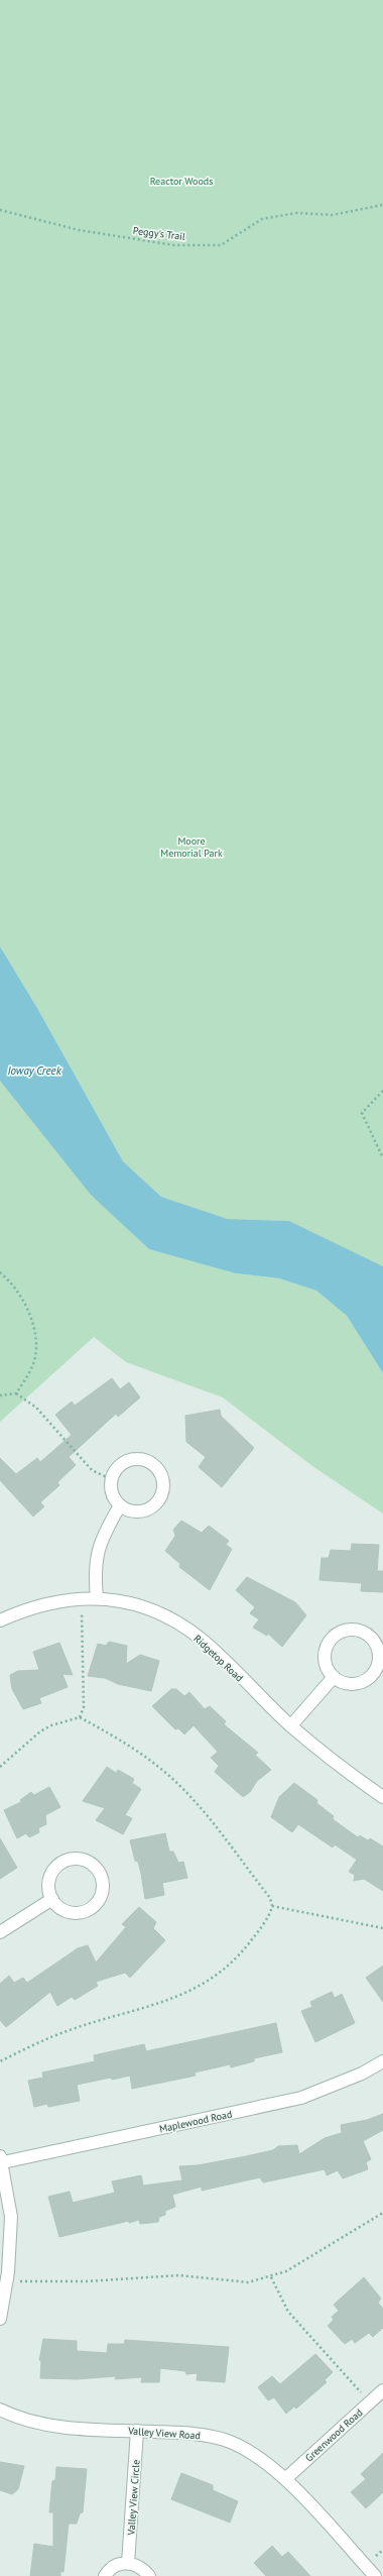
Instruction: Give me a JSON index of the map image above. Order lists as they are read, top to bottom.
{
  "streets": {
    "street": [
      "Ridgetop Road",
      "Maplewood Road",
      "Valley View Road",
      "Greenwood Road",
      "Valley View Circle"
    ],
    "path": ["Peggy's Trail"]
  },
  "crossings": [
    ["Valley View Road", "Greenwood Road"],
    ["Valley View Road", "Valley View Circle"]
  ],
  "water": ["Ioway Creek"],
  "parks": ["Reactor Woods", "Moore Memorial Park"]
}
